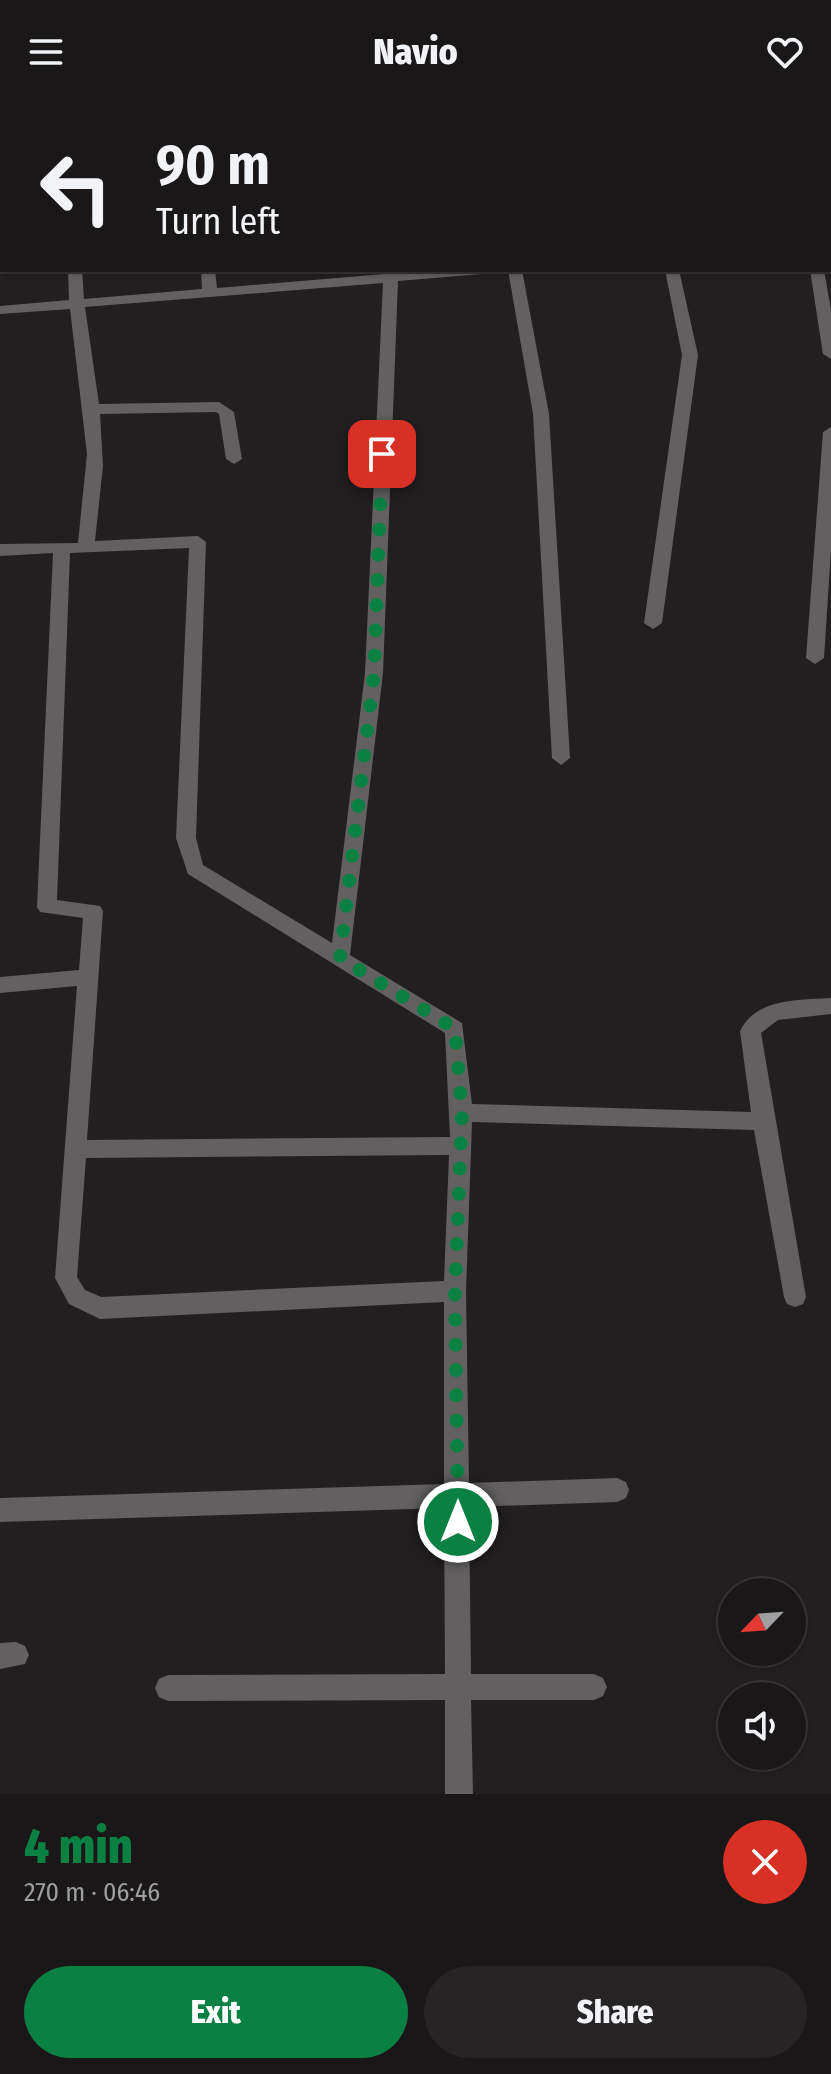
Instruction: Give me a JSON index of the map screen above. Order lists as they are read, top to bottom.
{
  "north": "bottom left",
  "page": {
    "header": "Navio",
    "turn": ["90 m", "Turn left"],
    "heading": ["4 min", "270 m · 06:46"],
    "buttons": ["Exit", "Share"]
  }
}
